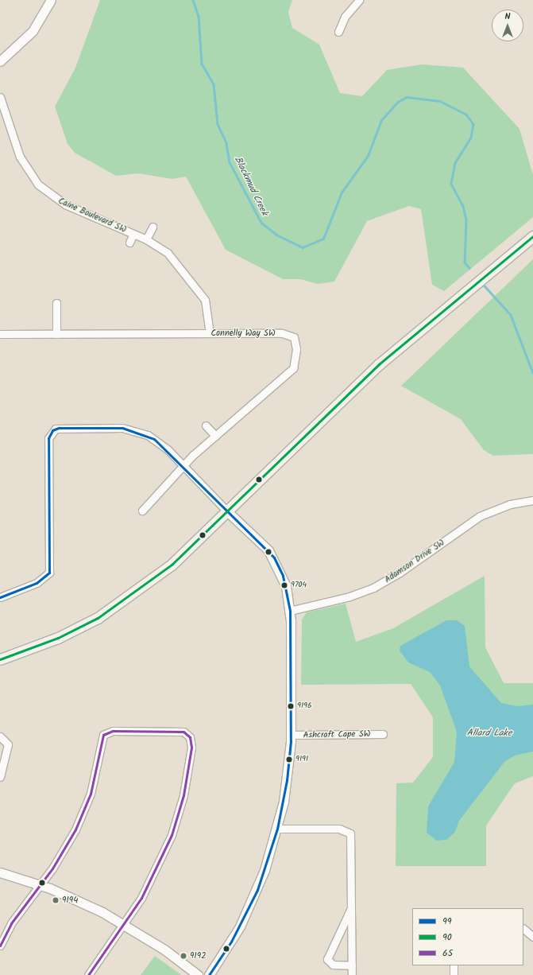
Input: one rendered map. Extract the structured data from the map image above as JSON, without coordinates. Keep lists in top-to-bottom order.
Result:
{
  "streets": {
    "street": [
      "Caine Boulevard SW",
      "Connelly Way SW",
      "Adamson Drive SW",
      "Ashcraft Cape SW"
    ]
  },
  "crossings": [
    ["Caine Boulevard SW", "Connelly Way SW"]
  ],
  "water": ["Blackmud Creek", "Allard Lake"],
  "places": [
    "9704",
    "9196",
    "9191",
    "9194",
    "9192"
  ],
  "lines": ["transit line 90", "transit line 99", "transit line 65"],
  "legend": ["99", "90", "65"],
  "north": "top"
}
